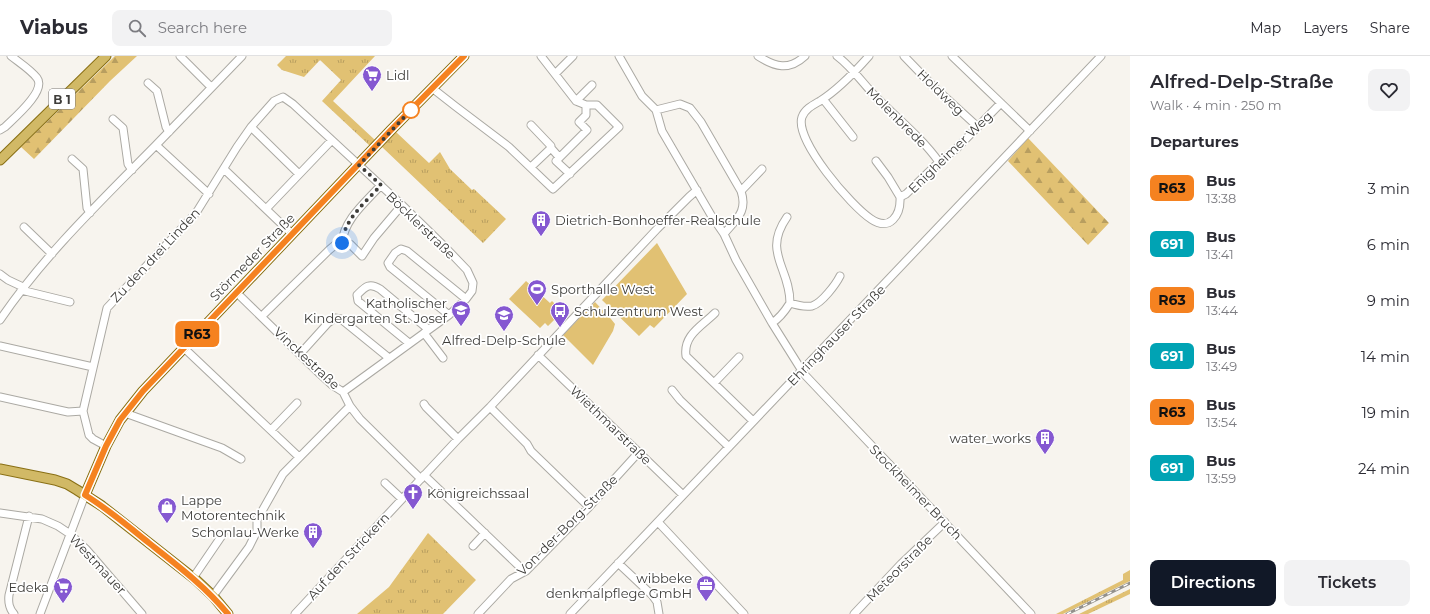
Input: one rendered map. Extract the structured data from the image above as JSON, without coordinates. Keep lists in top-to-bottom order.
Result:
{
  "streets": {
    "main road": ["B 1", "Störmeder Straße"],
    "street": [
      "Holdweg",
      "Molenbrede",
      "Enigheimer Weg",
      "Böcklerstraße",
      "Zu den drei Linden",
      "Ehringhauser Straße",
      "Vinckestraße",
      "Wiethmarstraße",
      "Stockheimer Bruch",
      "Von-der-Borg-Straße",
      "Auf den Strickern",
      "Westmauer",
      "Meteorstraße"
    ]
  },
  "crossings": [
    ["Holdweg", "Enigheimer Weg"],
    ["Molenbrede", "Enigheimer Weg"],
    ["Böcklerstraße", "Zu den drei Linden"],
    ["Böcklerstraße", "Störmeder Straße"],
    ["Zu den drei Linden", "Störmeder Straße"],
    ["Störmeder Straße", "Vinckestraße"],
    ["Ehringhauser Straße", "Wiethmarstraße"],
    ["Ehringhauser Straße", "Stockheimer Bruch"],
    ["Vinckestraße", "Von-der-Borg-Straße"],
    ["Vinckestraße", "Auf den Strickern"],
    ["Wiethmarstraße", "Von-der-Borg-Straße"],
    ["Wiethmarstraße", "Auf den Strickern"],
    ["Stockheimer Bruch", "Auf den Strickern"],
    ["Stockheimer Bruch", "Meteorstraße"]
  ],
  "places": {
    "supermarket": ["Lidl", "Edeka"],
    "building": ["Dietrich-Bonhoeffer-Realschule", "water_works", "Schonlau-Werke"],
    "sports": ["Sporthalle West"],
    "school or university": ["Katholischer Kindergarten St. Josef", "Alfred-Delp-Schule"],
    "bus stop": ["Schulzentrum West"],
    "church": ["Königreichssaal"],
    "shop": ["Lappe Motorentechnik"],
    "office": ["wibbeke denkmalpflege GmbH"]
  },
  "lines": ["bus line R63"],
  "page": {
    "header": "Viabus",
    "search": "Search here",
    "nav": ["Map", "Layers", "Share"],
    "on_map": "R63",
    "heading": [
      ["Alfred-Delp-Straße", "Walk · 4 min · 250 m"],
      "Departures"
    ],
    "list": [
      {
        "mark": "R63",
        "name": "Bus",
        "note": "13:38",
        "value": "3 min"
      },
      {
        "mark": "691",
        "name": "Bus",
        "note": "13:41",
        "value": "6 min"
      },
      {
        "mark": "R63",
        "name": "Bus",
        "note": "13:44",
        "value": "9 min"
      },
      {
        "mark": "691",
        "name": "Bus",
        "note": "13:49",
        "value": "14 min"
      },
      {
        "mark": "R63",
        "name": "Bus",
        "note": "13:54",
        "value": "19 min"
      },
      {
        "mark": "691",
        "name": "Bus",
        "note": "13:59",
        "value": "24 min"
      }
    ],
    "buttons": ["Directions", "Tickets"]
  }
}
